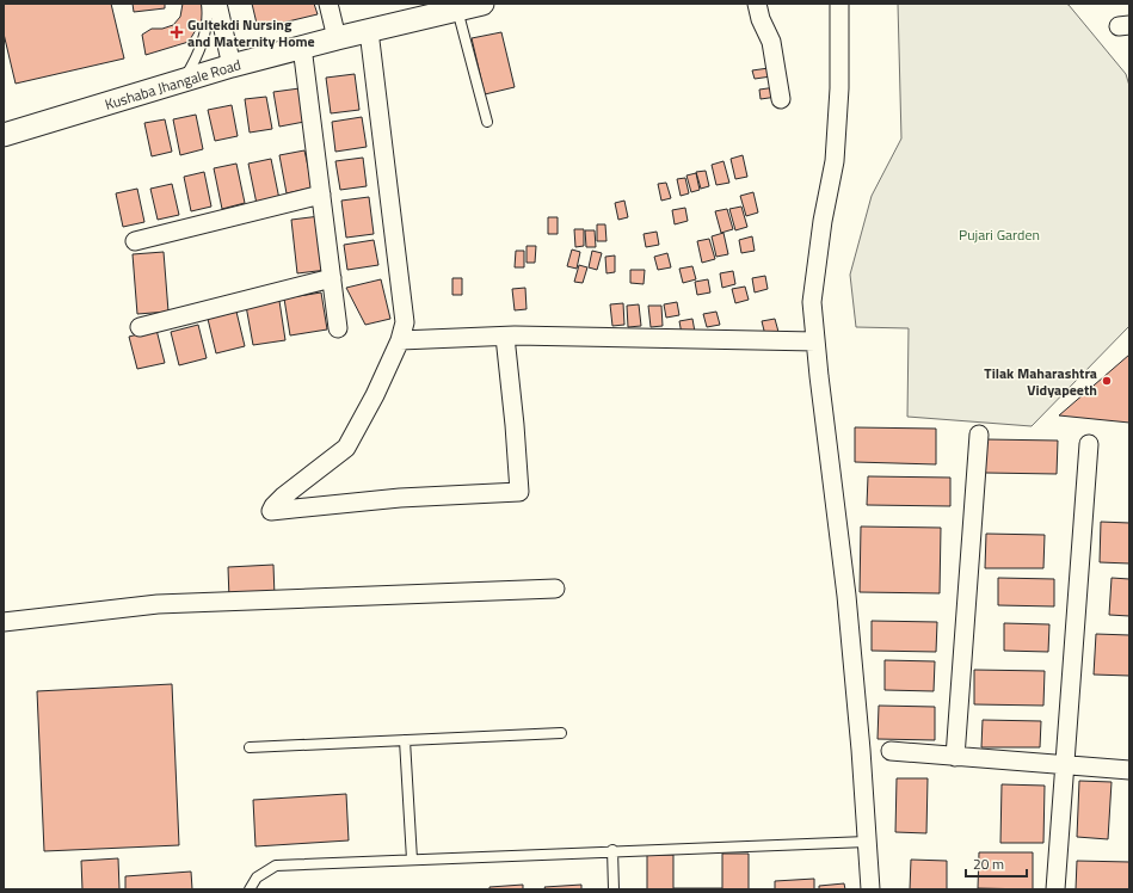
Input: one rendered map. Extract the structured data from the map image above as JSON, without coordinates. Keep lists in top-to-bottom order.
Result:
{
  "streets": {
    "street": ["Kushaba Jhangale Road"]
  },
  "parks": ["Pujari Garden"],
  "places": {
    "health": ["Gultekdi Nursing and Maternity Home"],
    "other": ["Tilak Maharashtra Vidyapeeth"]
  },
  "scale_bar": "20 m"
}
